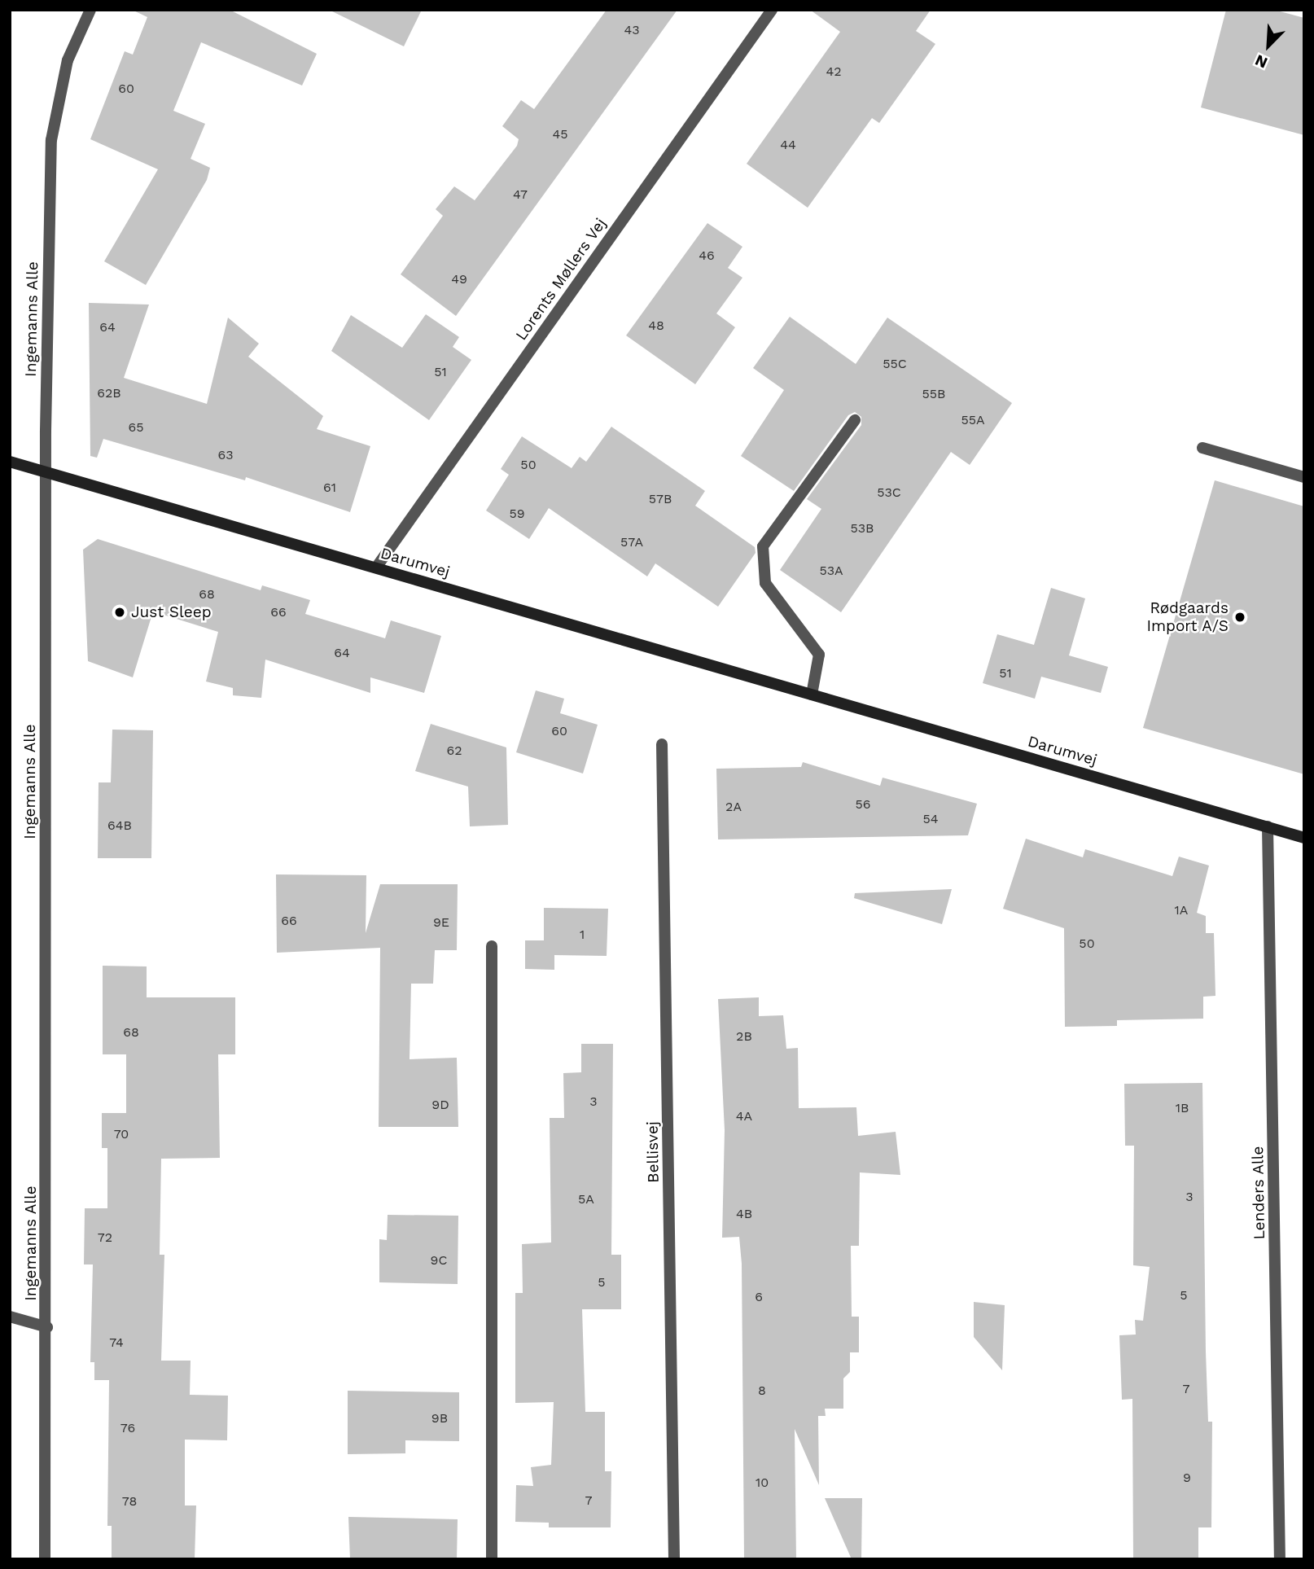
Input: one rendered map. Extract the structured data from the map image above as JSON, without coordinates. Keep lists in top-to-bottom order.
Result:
{
  "streets": {
    "street": [
      "Lorents Møllers Vej",
      "Ingemanns Alle",
      "Darumvej",
      "Bellisvej",
      "Lenders Alle"
    ]
  },
  "crossings": [
    ["Lorents Møllers Vej", "Darumvej"],
    ["Ingemanns Alle", "Darumvej"],
    ["Darumvej", "Lenders Alle"]
  ],
  "places": ["Just Sleep", "Rødgaards Import A/S"],
  "house_numbers": [
    "43",
    "42",
    "60",
    "45",
    "44",
    "47",
    "46",
    "49",
    "48",
    "64",
    "55C",
    "51",
    "62B",
    "55B",
    "55A",
    "65",
    "63",
    "50",
    "61",
    "53C",
    "57B",
    "59",
    "53B",
    "57A",
    "53A",
    "68",
    "66",
    "64",
    "51",
    "60",
    "62",
    "56",
    "2A",
    "54",
    "64B",
    "1A",
    "66",
    "9E",
    "1",
    "50",
    "68",
    "2B",
    "3",
    "9D",
    "1B",
    "4A",
    "70",
    "3",
    "5A",
    "4B",
    "72",
    "9C",
    "5",
    "5",
    "6",
    "74",
    "7",
    "8",
    "9B",
    "76",
    "9",
    "10",
    "7",
    "78"
  ],
  "north": "bottom left"
}
